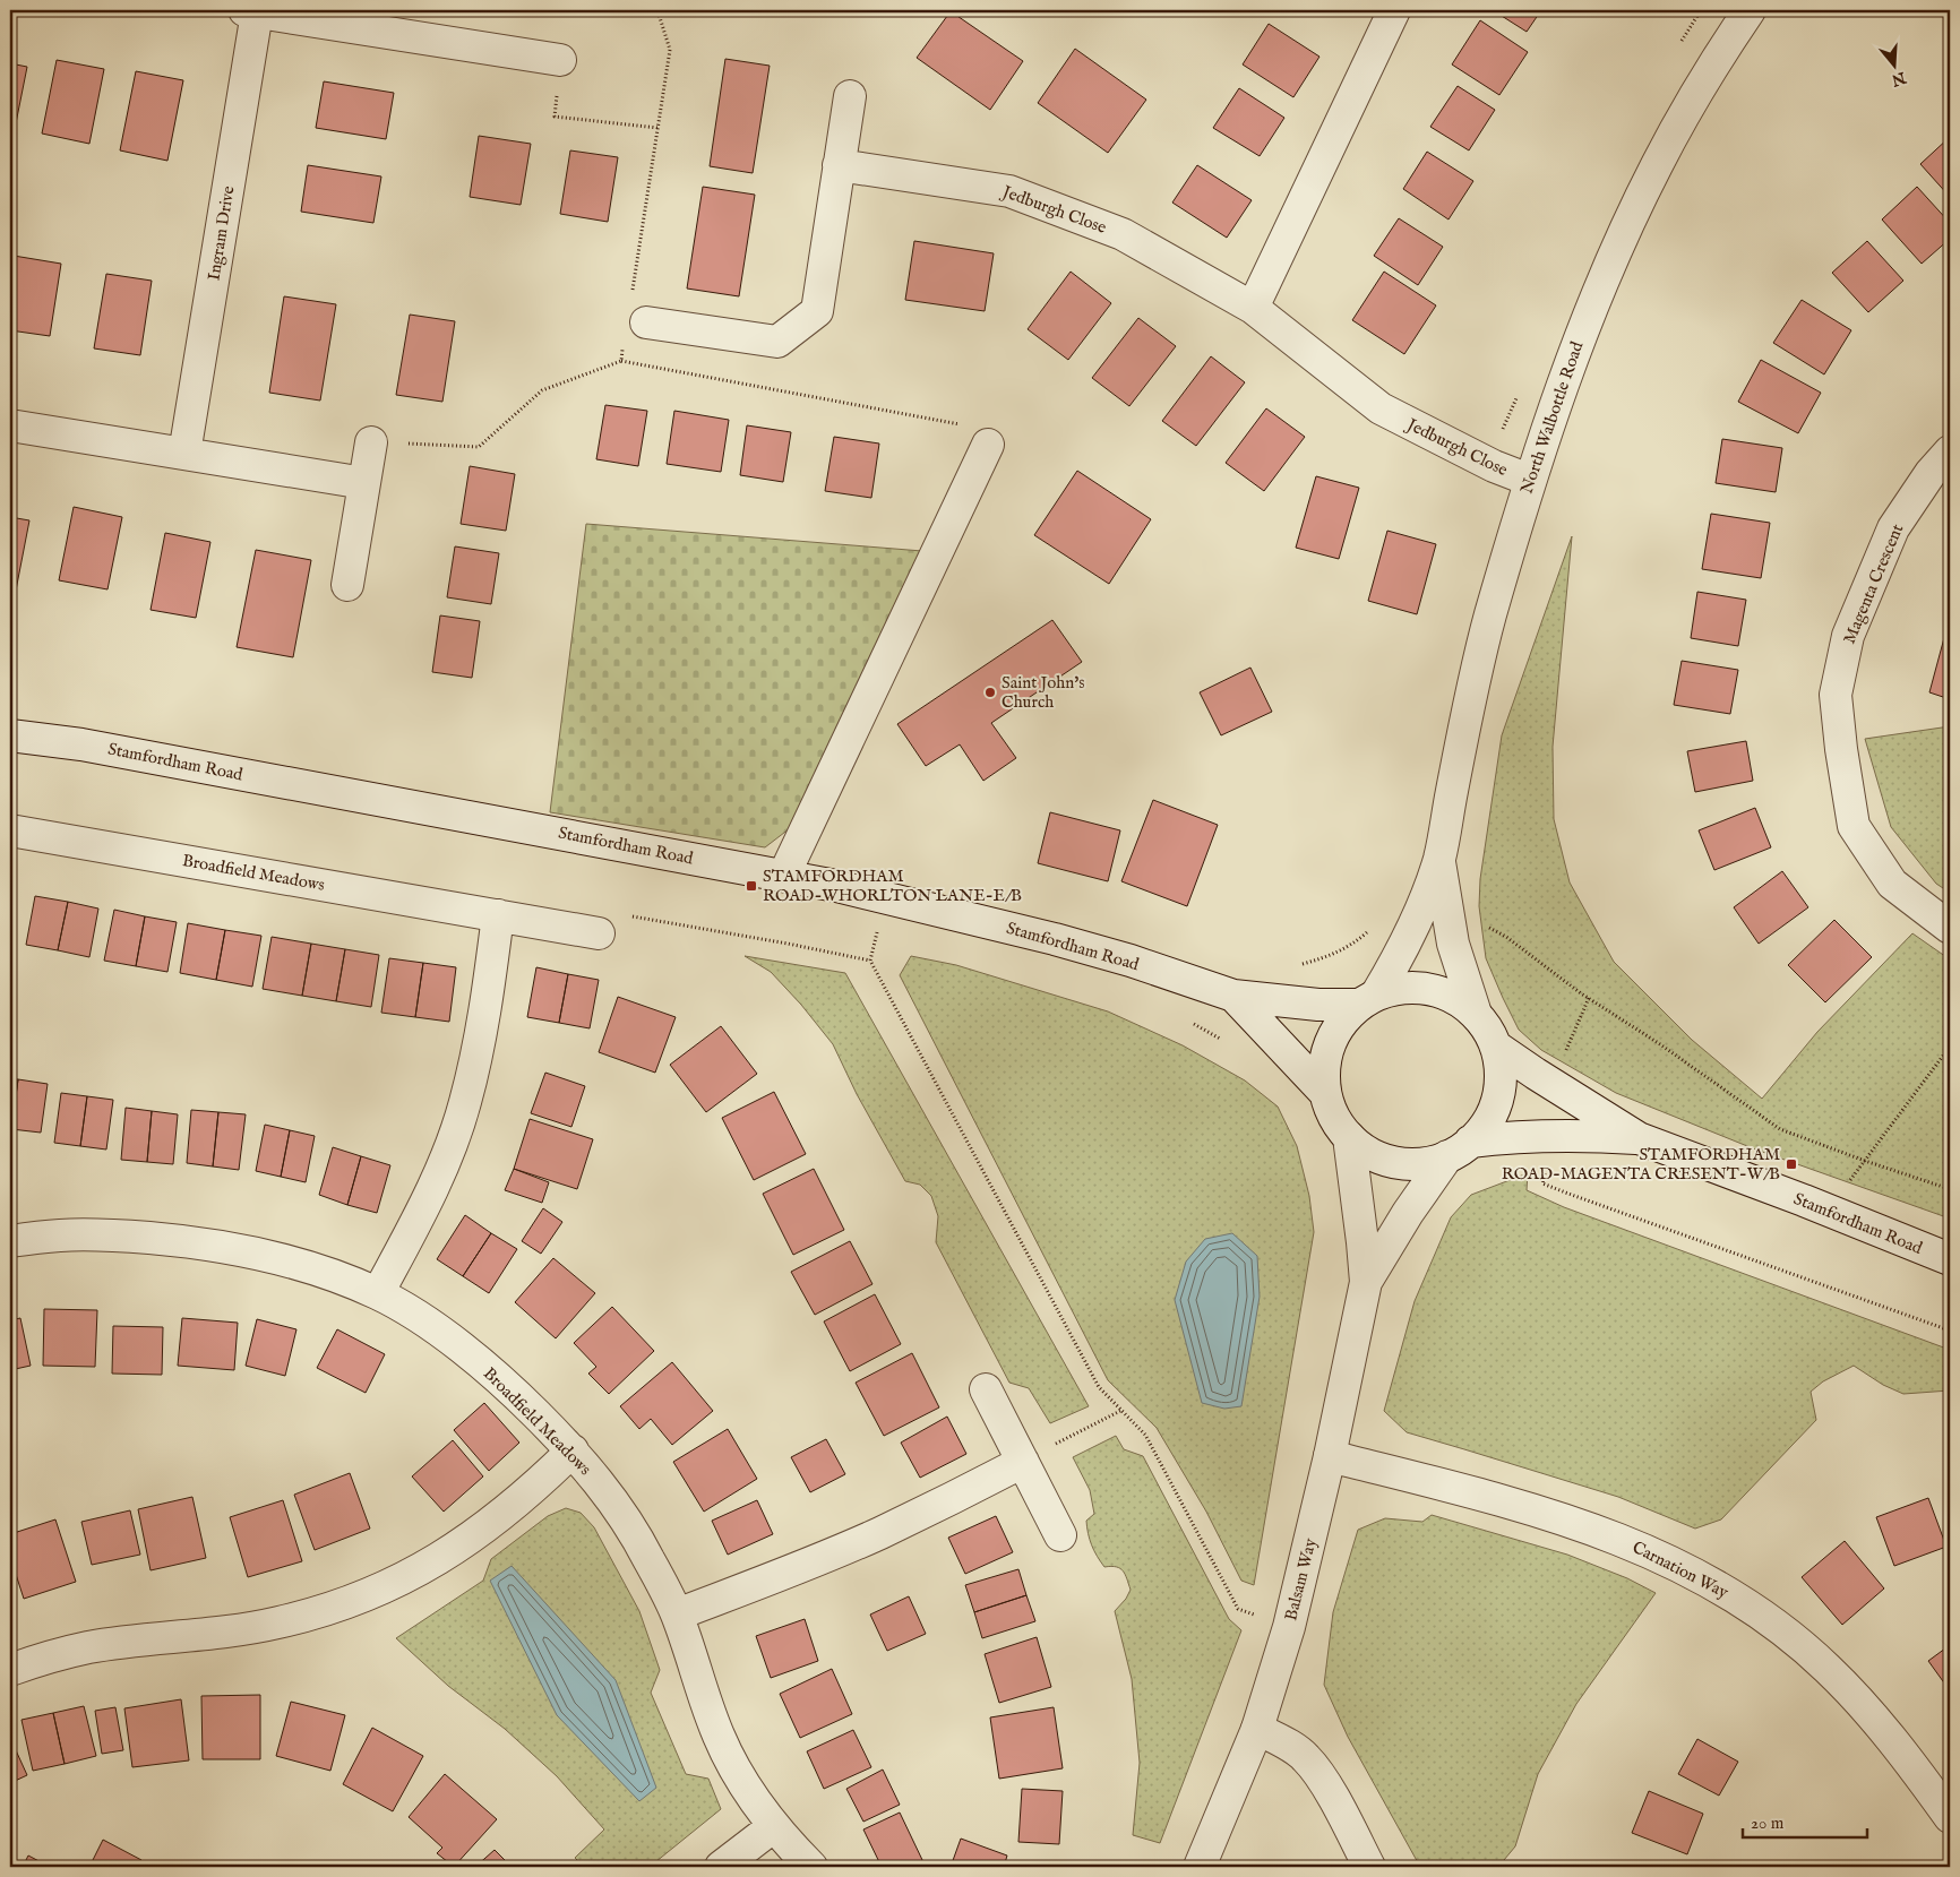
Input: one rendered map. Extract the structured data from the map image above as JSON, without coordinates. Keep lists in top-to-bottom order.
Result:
{
  "streets": {
    "street": [
      "Jedburgh Close",
      "Ingram Drive",
      "North Walbottle Road",
      "Magenta Crescent",
      "Stamfordham Road",
      "Broadfield Meadows",
      "Carnation Way",
      "Balsam Way"
    ]
  },
  "crossings": [
    ["Jedburgh Close", "North Walbottle Road"],
    ["North Walbottle Road", "Stamfordham Road"],
    ["North Walbottle Road", "Balsam Way"],
    ["Stamfordham Road", "Balsam Way"],
    ["Carnation Way", "Balsam Way"]
  ],
  "places": {
    "other": ["Saint John's Church"],
    "transit": ["STAMFORDHAM ROAD-WHORLTON LANE-E/B", "STAMFORDHAM ROAD-MAGENTA CRESENT-W/B"]
  },
  "scale_bar": "20 m",
  "north": "bottom"
}
